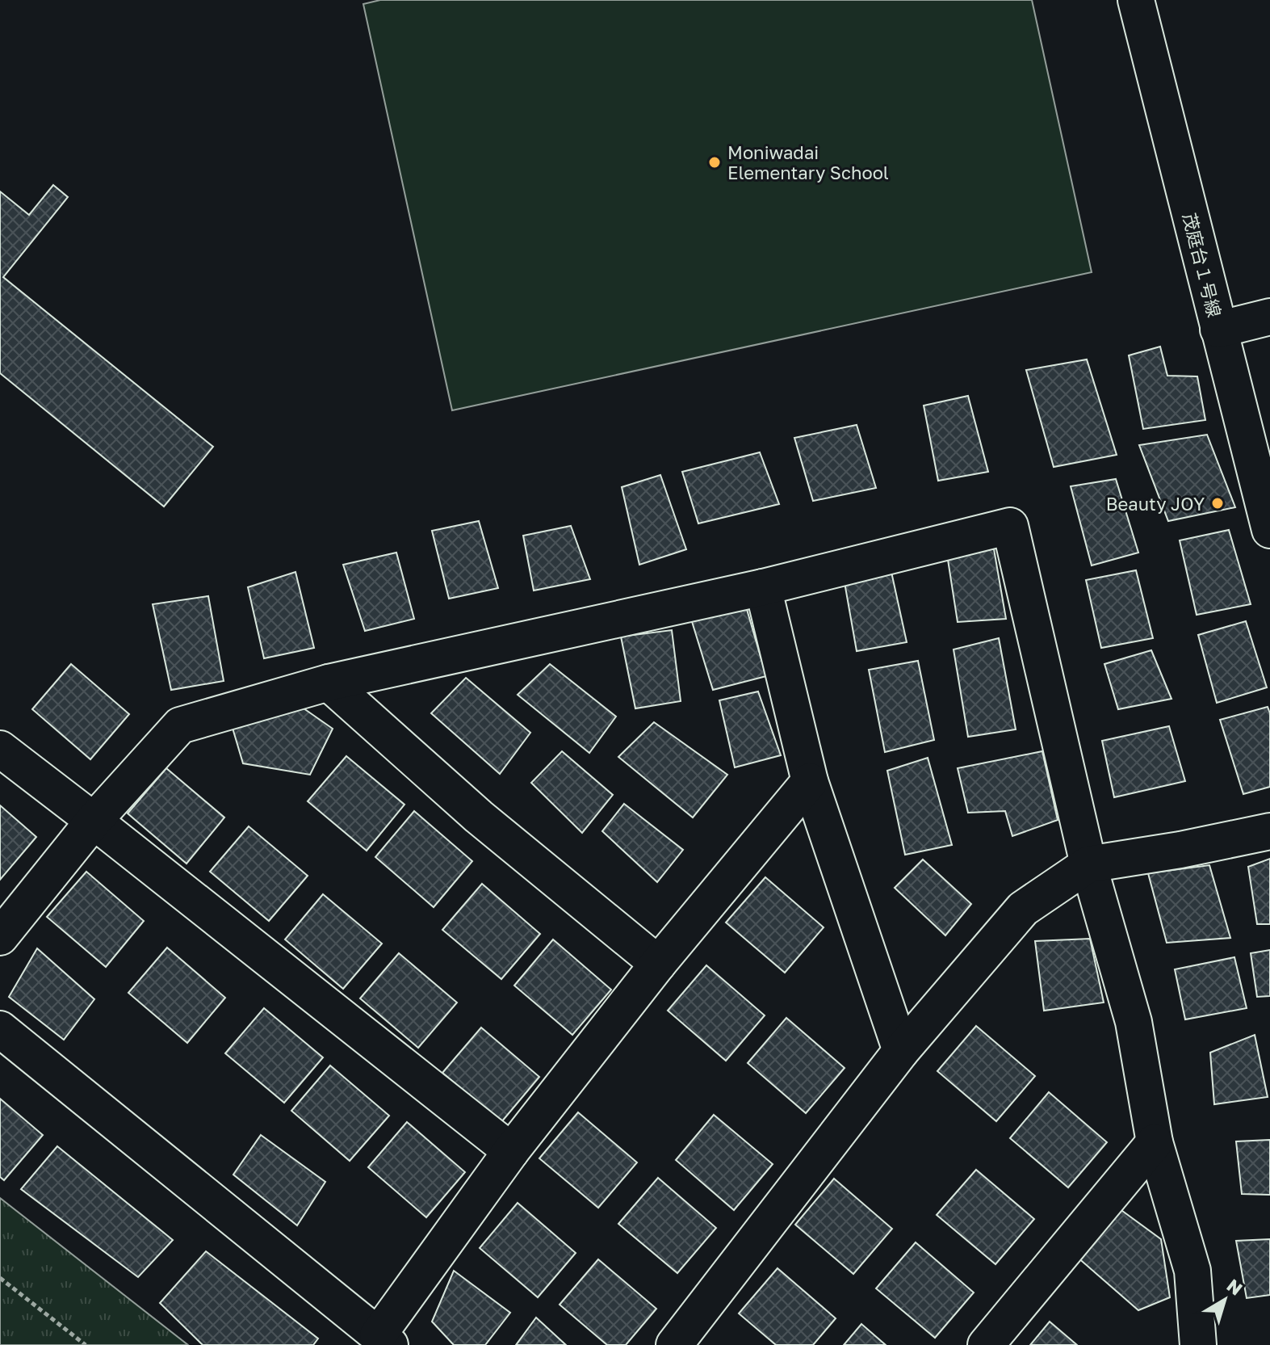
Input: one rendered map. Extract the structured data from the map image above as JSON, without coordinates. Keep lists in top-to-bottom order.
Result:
{
  "streets": {
    "street": ["茂庭台１号線"]
  },
  "places": ["Moniwadai Elementary School", "Beauty JOY"],
  "north": "top right"
}
